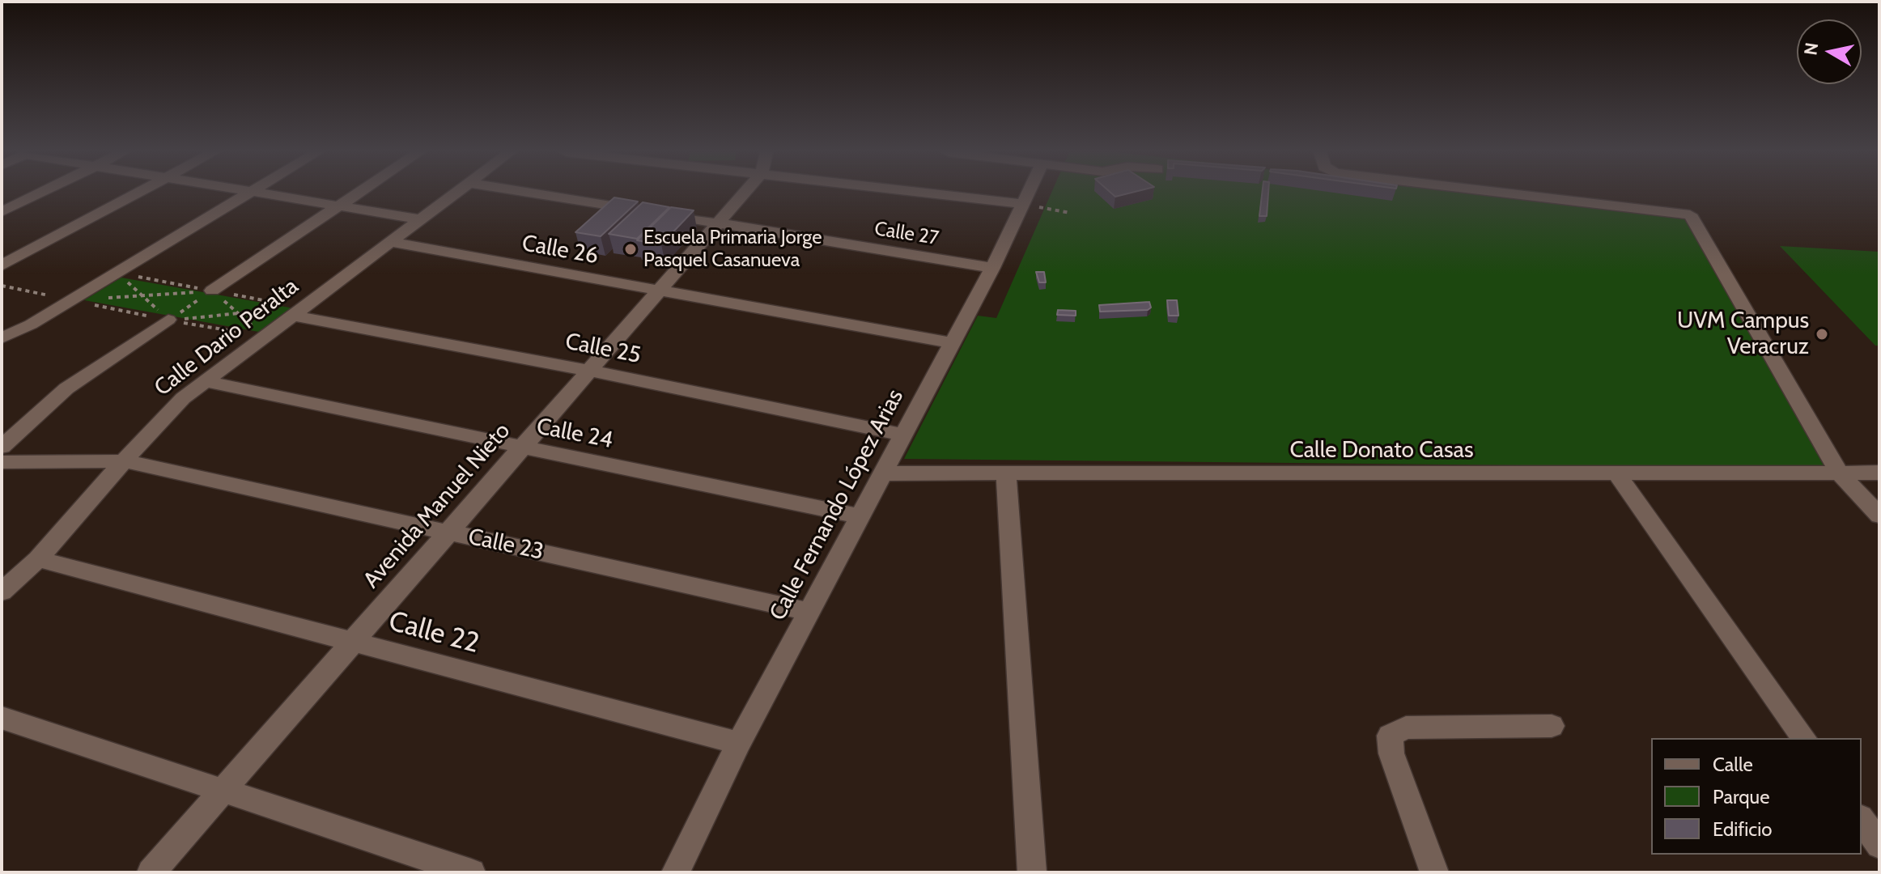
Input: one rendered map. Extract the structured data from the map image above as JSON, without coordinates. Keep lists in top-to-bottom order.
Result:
{
  "streets": {
    "street": [
      "Calle 27",
      "Calle 26",
      "Calle Dario Peralta",
      "Calle 25",
      "Calle 24",
      "Calle Donato Casas",
      "Calle Fernando López Arias",
      "Avenida Manuel Nieto",
      "Calle 23",
      "Calle 22"
    ]
  },
  "crossings": [
    ["Calle 27", "Calle Fernando López Arias"],
    ["Calle 27", "Avenida Manuel Nieto"],
    ["Calle 26", "Calle Dario Peralta"],
    ["Calle 26", "Calle Fernando López Arias"],
    ["Calle 26", "Avenida Manuel Nieto"],
    ["Calle Dario Peralta", "Calle 25"],
    ["Calle Dario Peralta", "Calle 24"],
    ["Calle Dario Peralta", "Calle 23"],
    ["Calle Dario Peralta", "Calle 22"],
    ["Calle 25", "Calle Fernando López Arias"],
    ["Calle 25", "Avenida Manuel Nieto"],
    ["Calle 24", "Calle Fernando López Arias"],
    ["Calle 24", "Avenida Manuel Nieto"],
    ["Calle Donato Casas", "Calle Fernando López Arias"],
    ["Calle Fernando López Arias", "Calle 23"],
    ["Calle Fernando López Arias", "Calle 22"],
    ["Avenida Manuel Nieto", "Calle 23"],
    ["Avenida Manuel Nieto", "Calle 22"]
  ],
  "places": ["Escuela Primaria Jorge Pasquel Casanueva", "UVM Campus Veracruz"],
  "legend": ["Calle", "Parque", "Edificio"],
  "north": "left"
}
